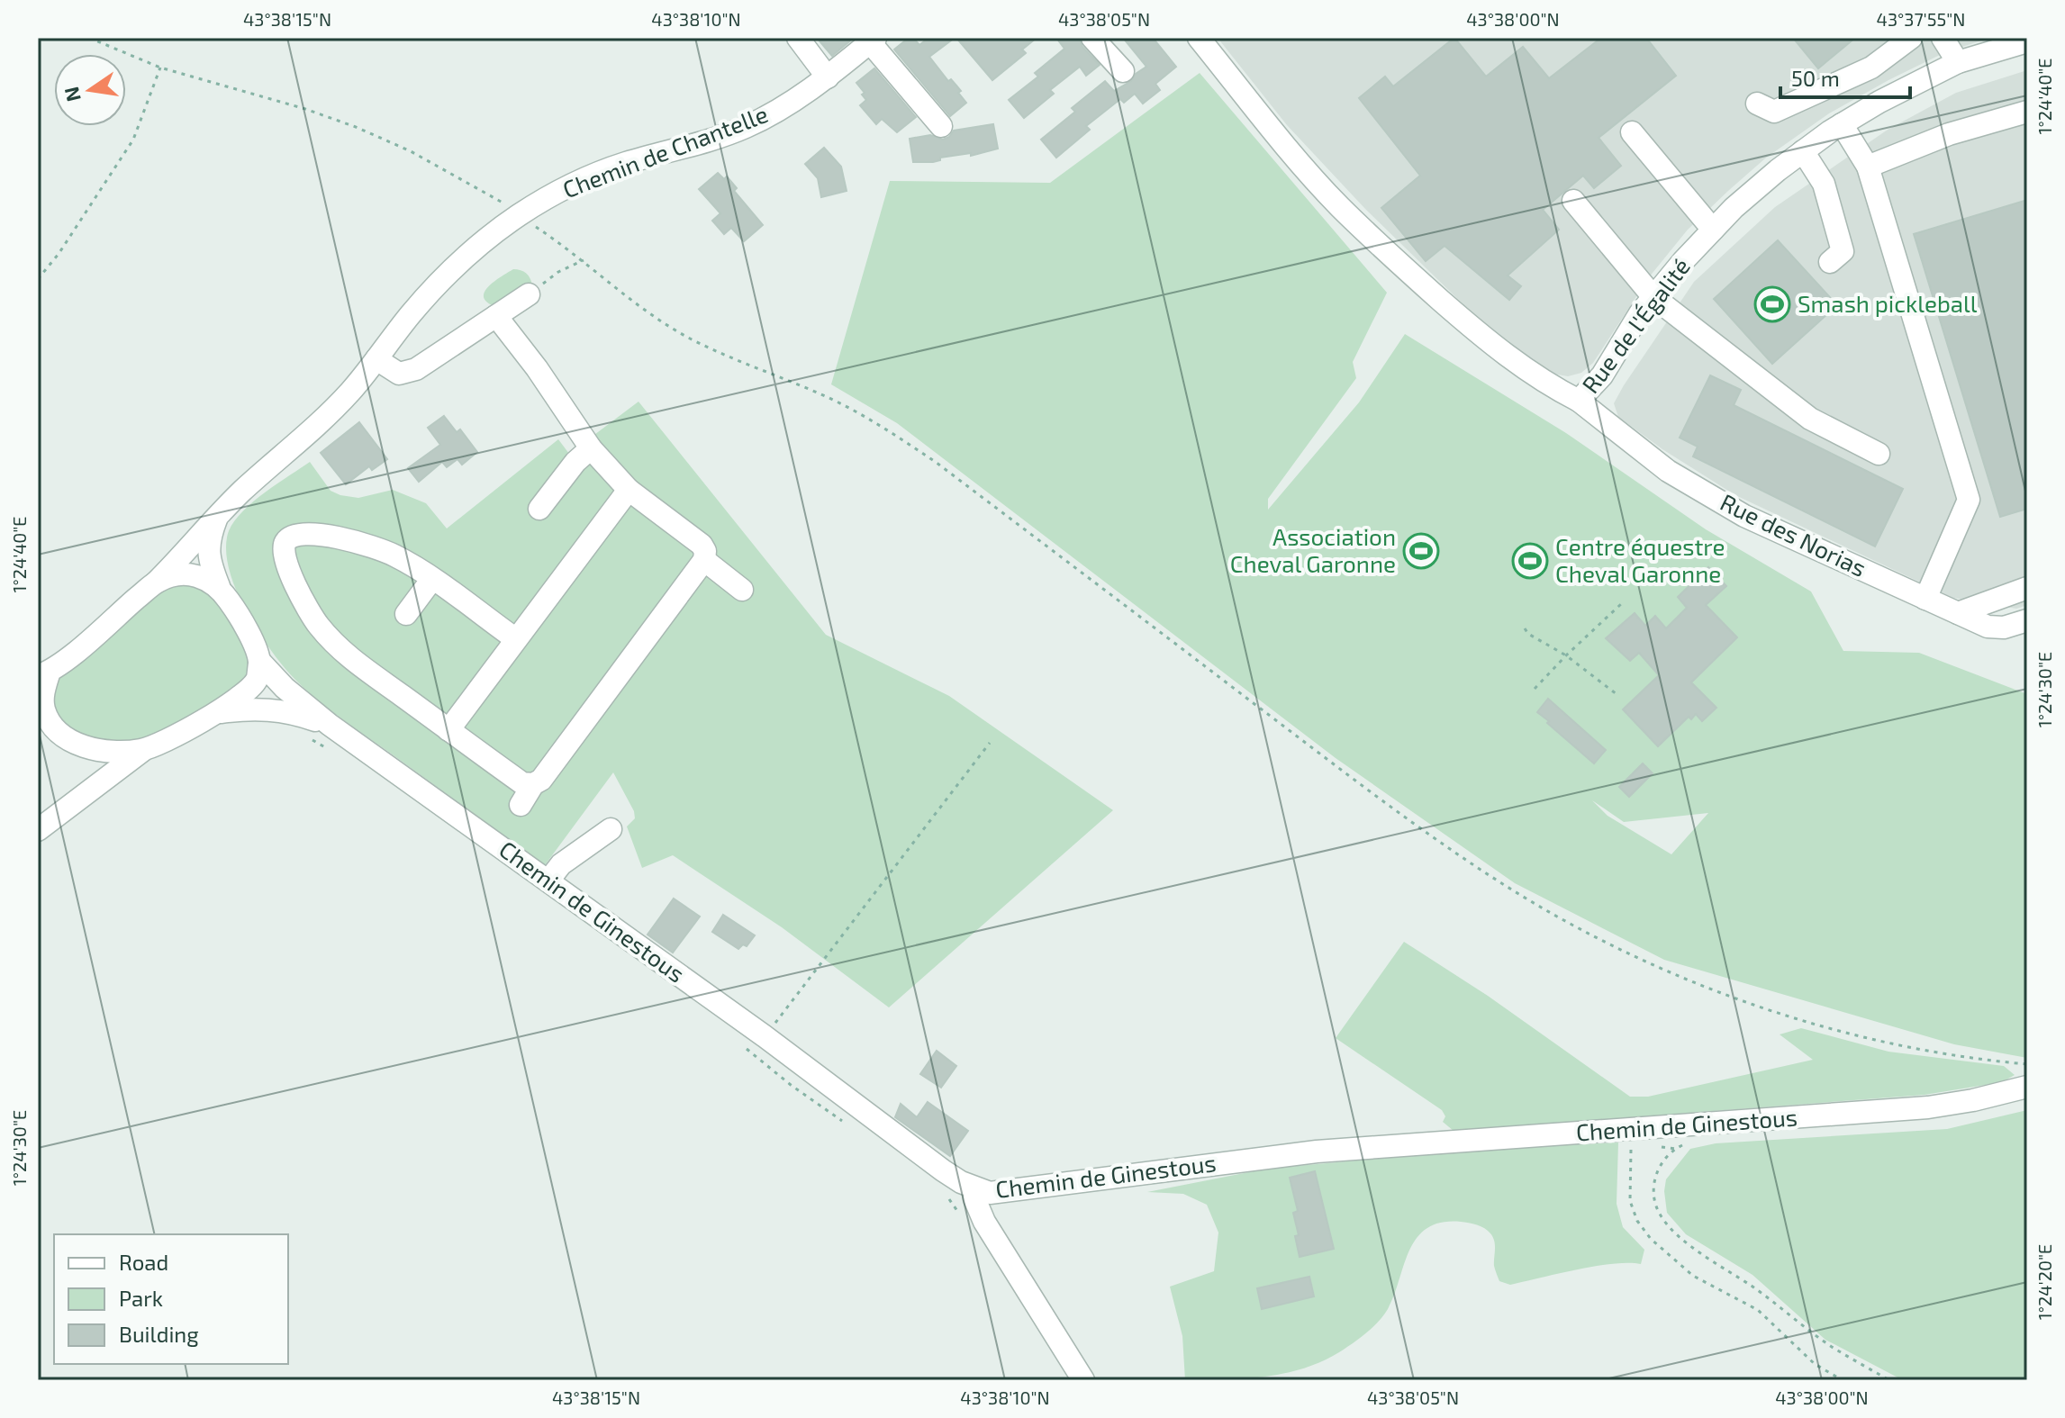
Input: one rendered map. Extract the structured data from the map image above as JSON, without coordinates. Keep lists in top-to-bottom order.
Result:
{
  "streets": {
    "street": [
      "Chemin de Chantelle",
      "Rue de l'Égalité",
      "Rue des Norias",
      "Chemin de Ginestous"
    ]
  },
  "crossings": [
    ["Chemin de Chantelle", "Chemin de Ginestous"],
    ["Rue de l'Égalité", "Rue des Norias"]
  ],
  "places": {
    "sports": ["Smash pickleball", "Association Cheval Garonne", "Centre équestre Cheval Garonne"]
  },
  "legend": ["Road", "Park", "Building"],
  "scale_bar": "50 m",
  "north": "left",
  "coordinates": [
    "43°38'15\"N",
    "43°38'10\"N",
    "43°38'05\"N",
    "43°38'00\"N",
    "43°37'55\"N",
    "1°24'40\"E",
    "1°24'30\"E",
    "1°24'20\"E"
  ]
}
